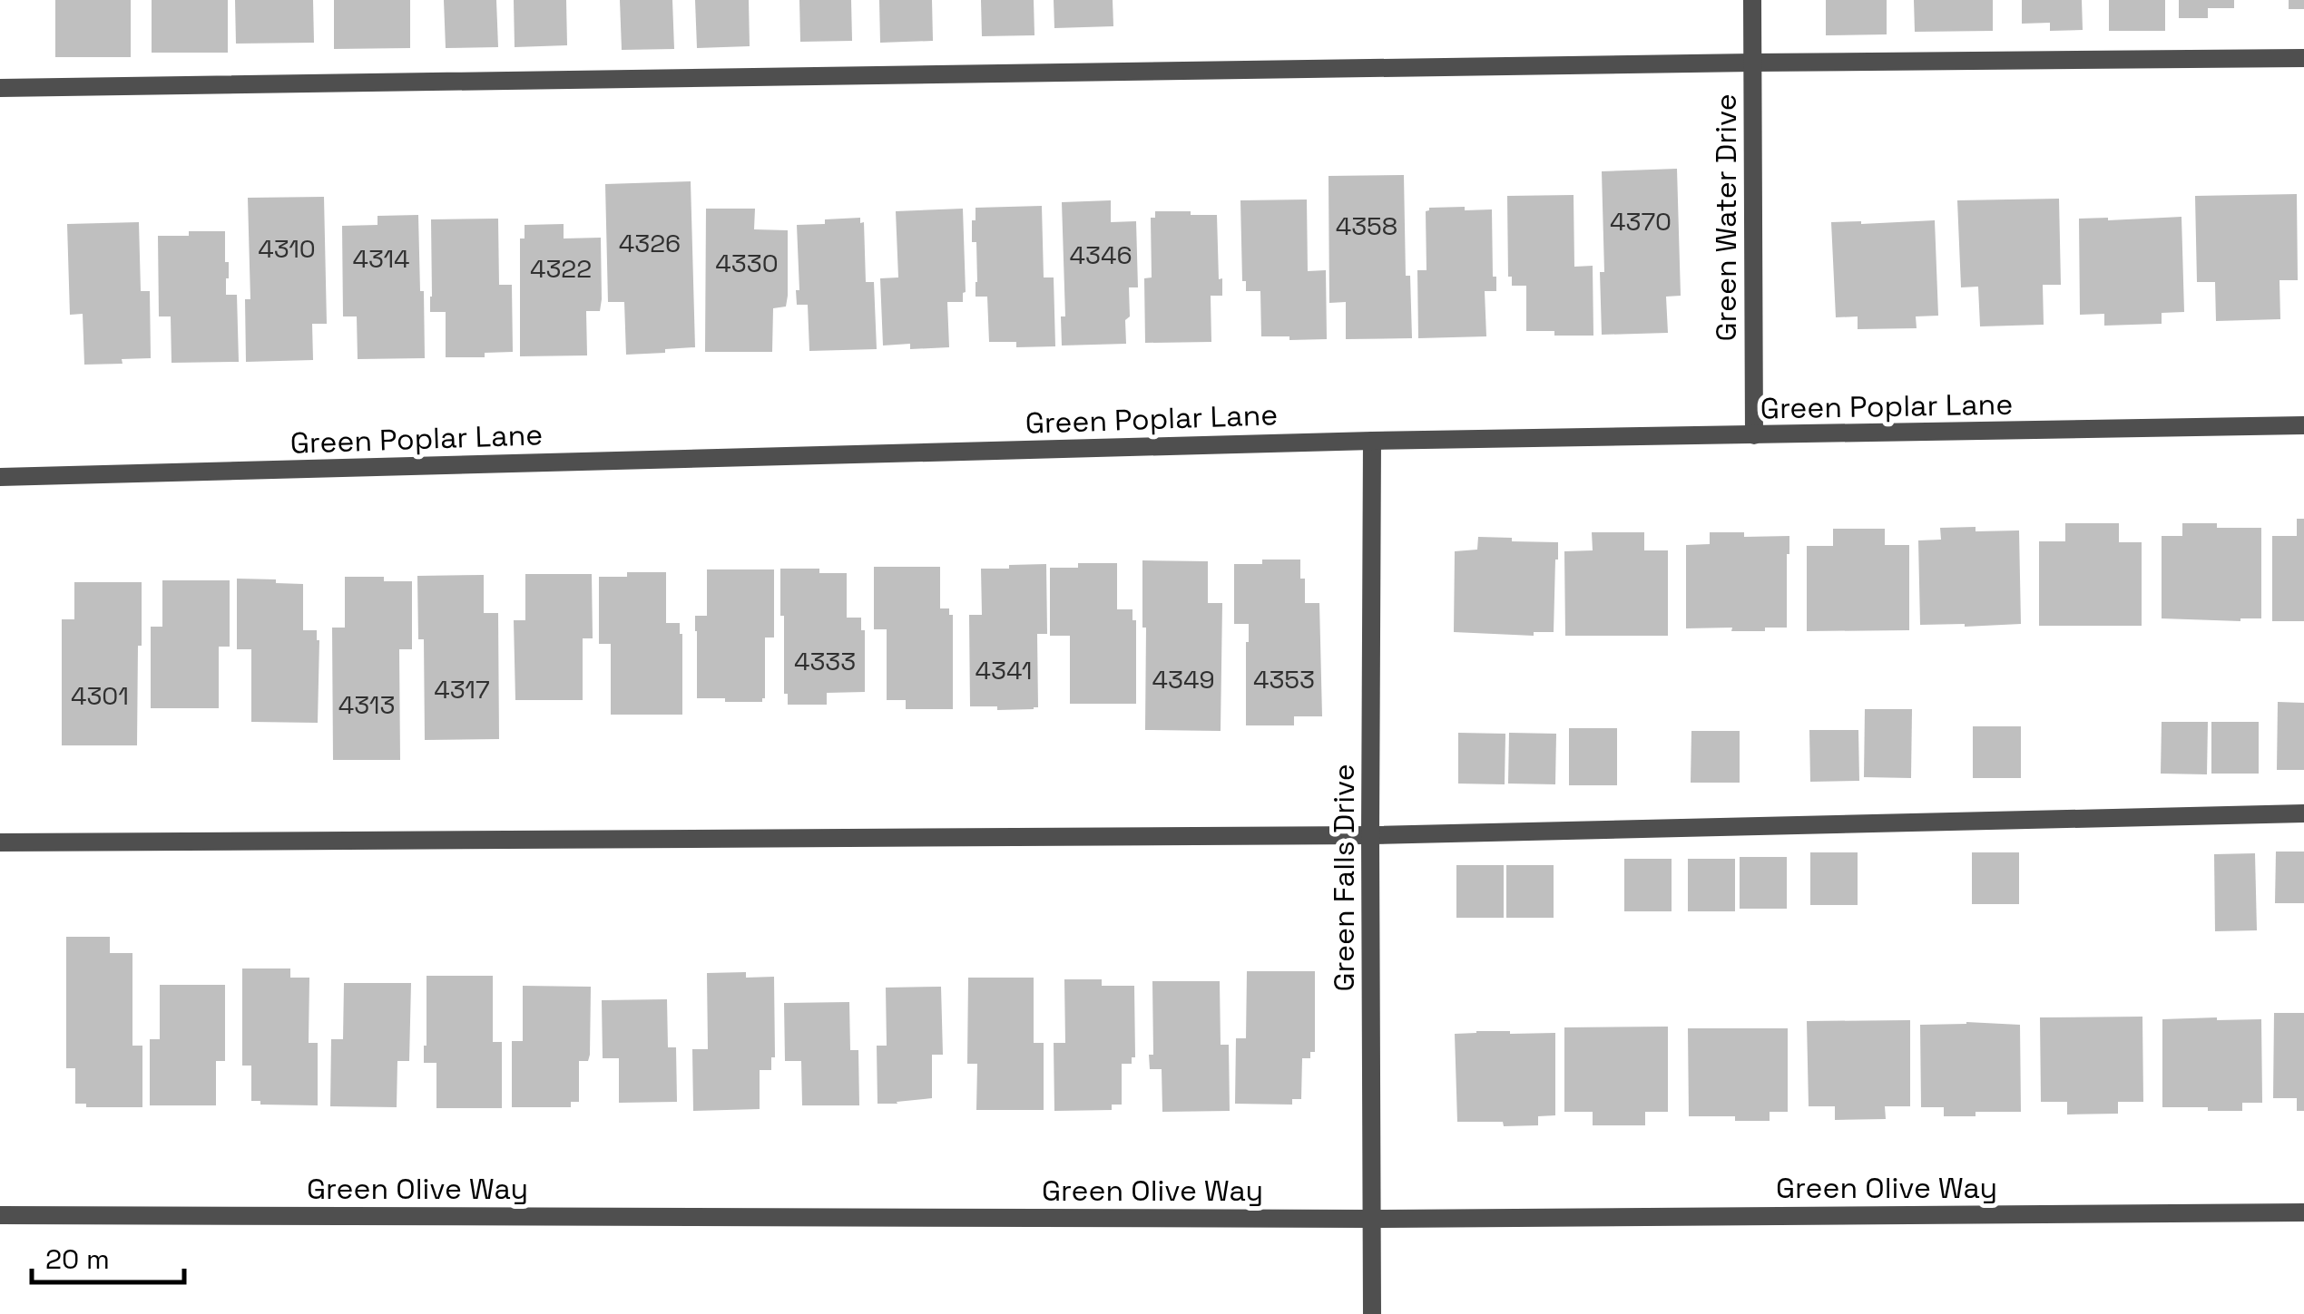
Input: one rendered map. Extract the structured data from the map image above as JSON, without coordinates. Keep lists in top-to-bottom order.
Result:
{
  "streets": {
    "street": [
      "Green Water Drive",
      "Green Poplar Lane",
      "Green Falls Drive",
      "Green Olive Way"
    ]
  },
  "crossings": [
    ["Green Water Drive", "Green Poplar Lane"],
    ["Green Poplar Lane", "Green Falls Drive"],
    ["Green Falls Drive", "Green Olive Way"]
  ],
  "house_numbers": [
    "4370",
    "4358",
    "4326",
    "4310",
    "4346",
    "4314",
    "4330",
    "4322",
    "4333",
    "4341",
    "4349",
    "4353",
    "4317",
    "4301",
    "4313"
  ],
  "scale_bar": "20 m"
}
